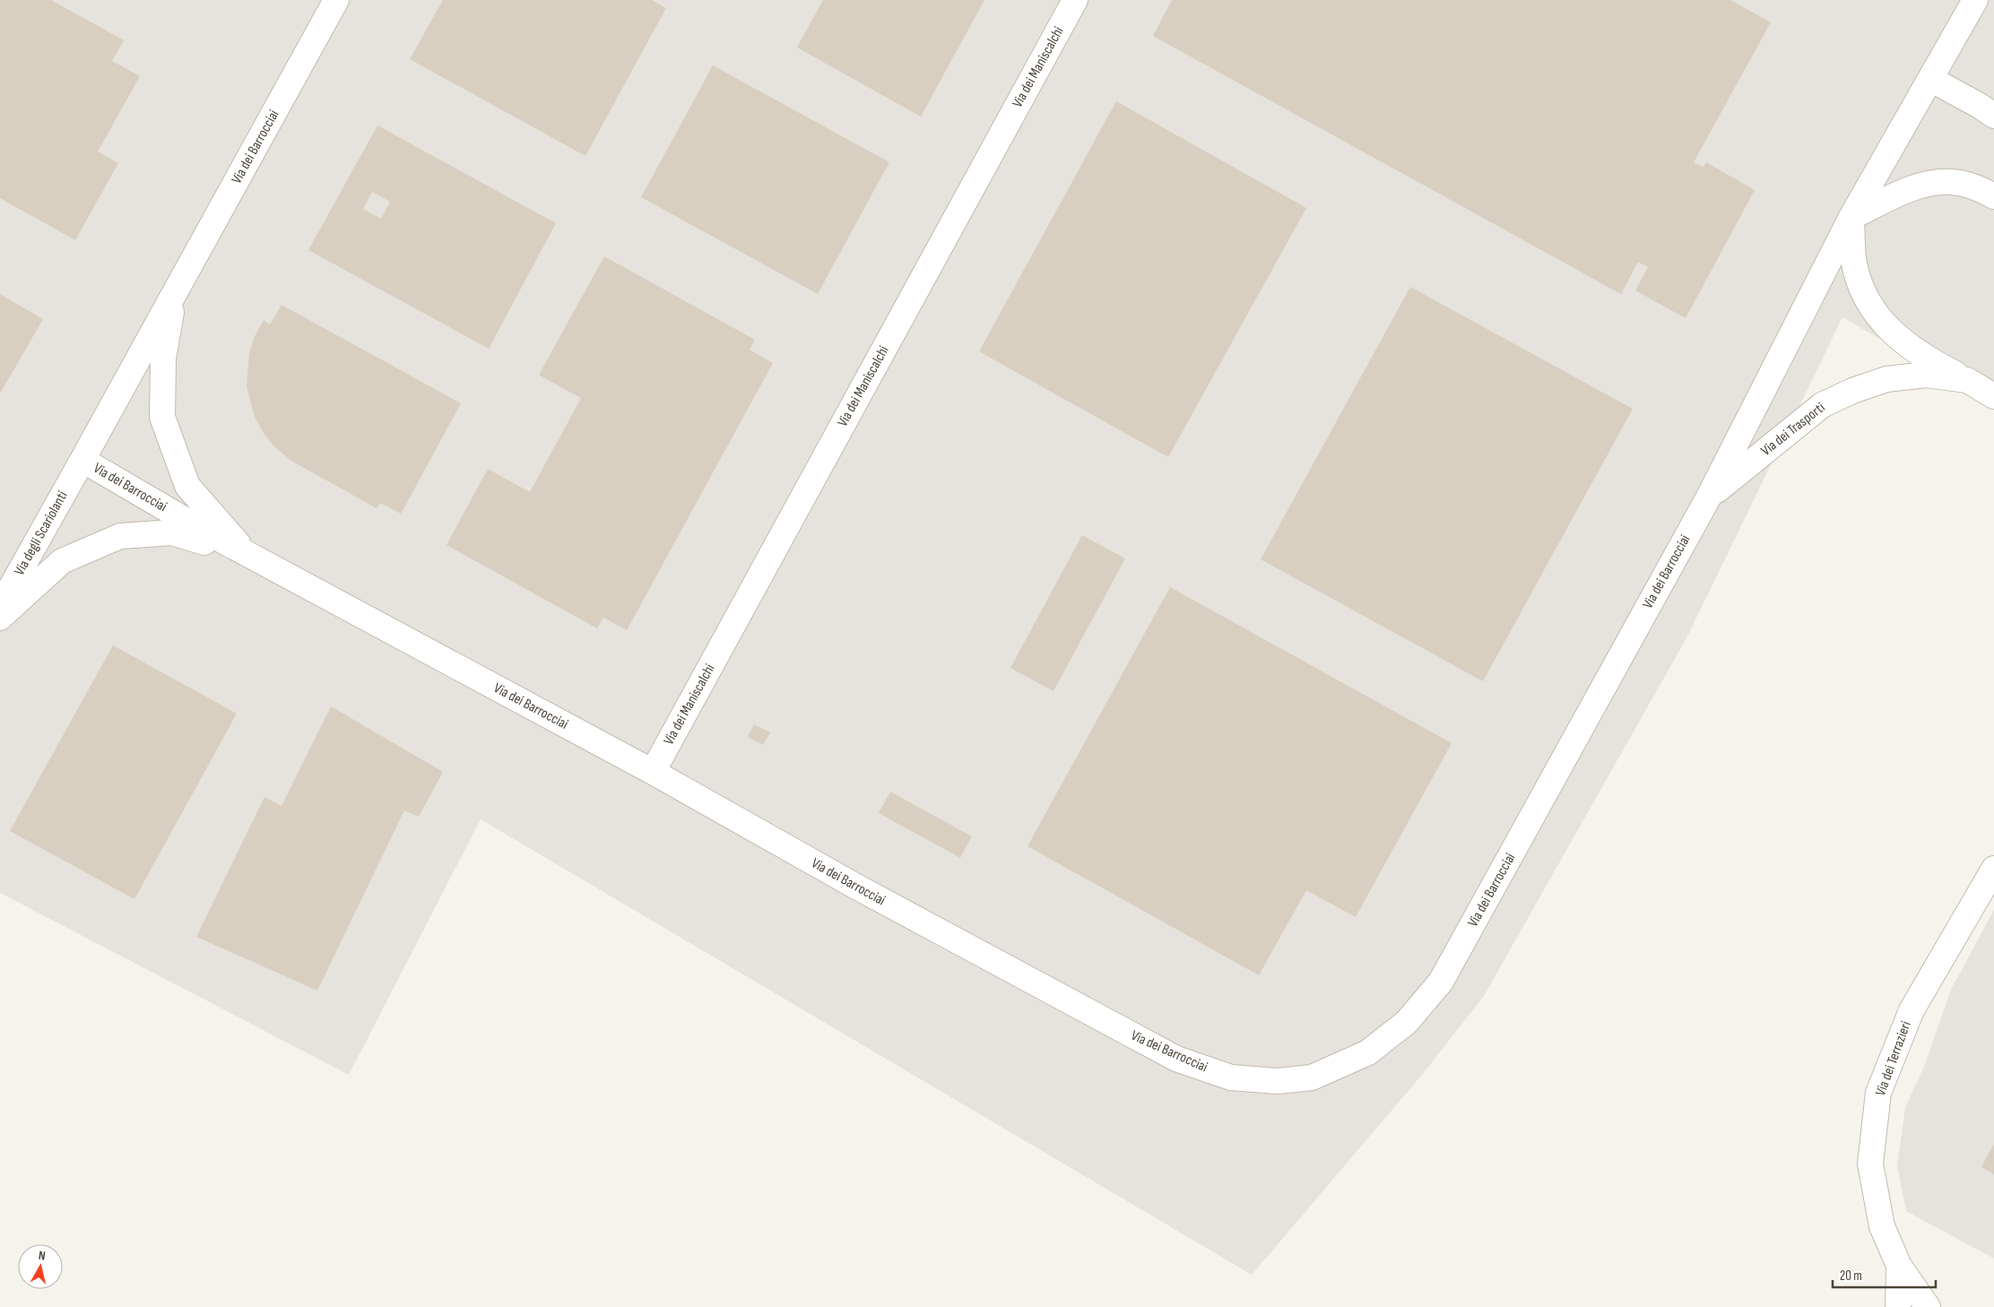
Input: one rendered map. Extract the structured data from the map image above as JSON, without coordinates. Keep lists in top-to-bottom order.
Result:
{
  "streets": {
    "street": [
      "Via dei Maniscalchi",
      "Via dei Barrocciai",
      "Via dei Trasporti",
      "Via degli Scariolanti",
      "Via dei Terrazieri"
    ]
  },
  "crossings": [
    ["Via dei Maniscalchi", "Via dei Barrocciai"],
    ["Via dei Barrocciai", "Via dei Trasporti"],
    ["Via dei Barrocciai", "Via degli Scariolanti"]
  ],
  "scale_bar": "20 m",
  "north": "top"
}
